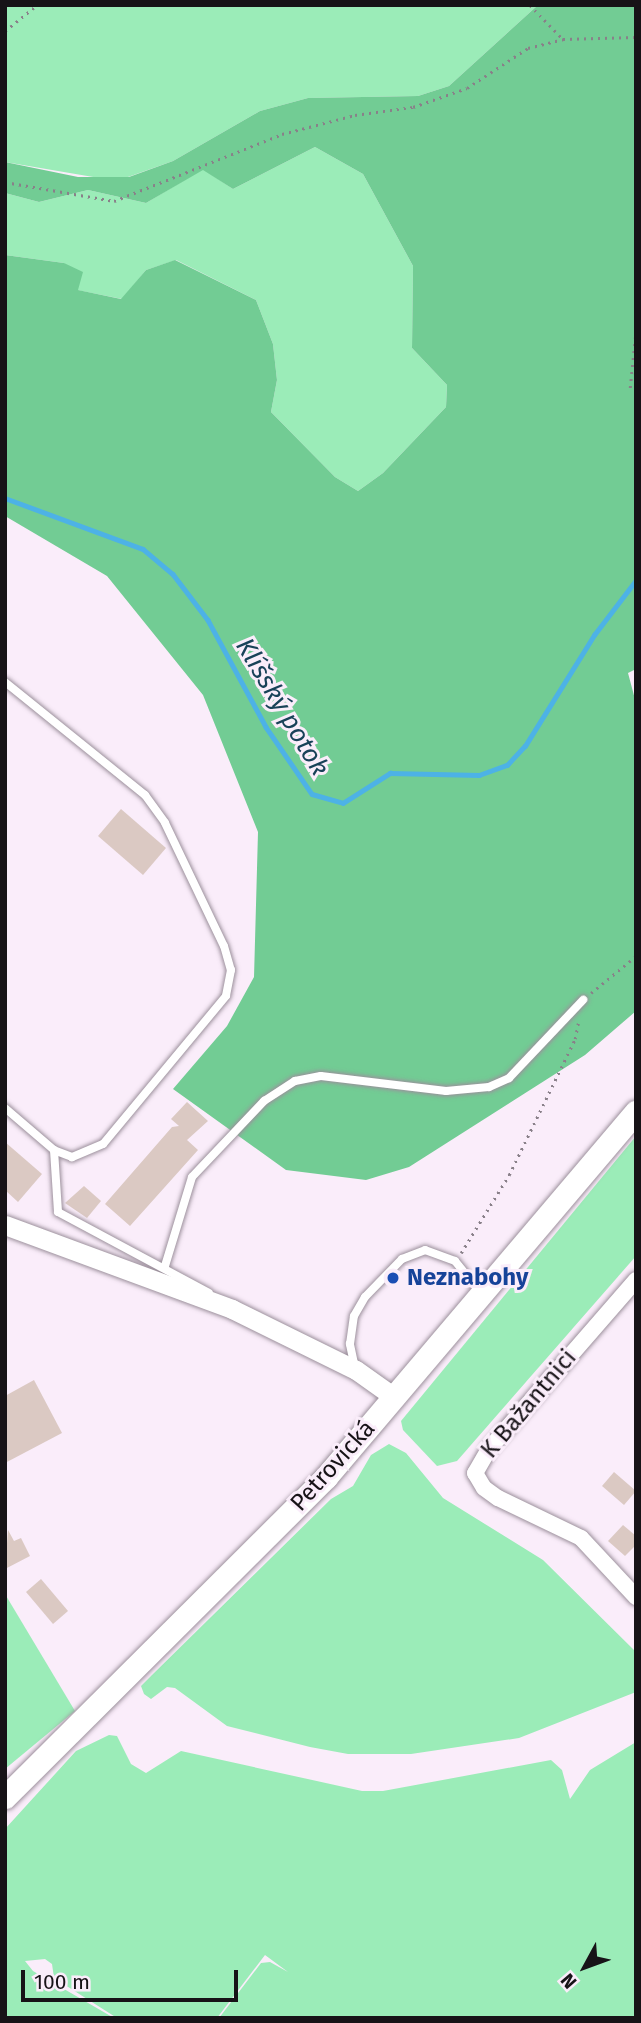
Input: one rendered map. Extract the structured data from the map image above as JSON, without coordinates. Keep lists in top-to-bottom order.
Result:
{
  "streets": {
    "main road": ["Petrovická"],
    "street": ["K Bažantnici"]
  },
  "water": ["Klíšský potok"],
  "places": ["Neznabohy"],
  "scale_bar": "100 m",
  "north": "bottom left"
}
